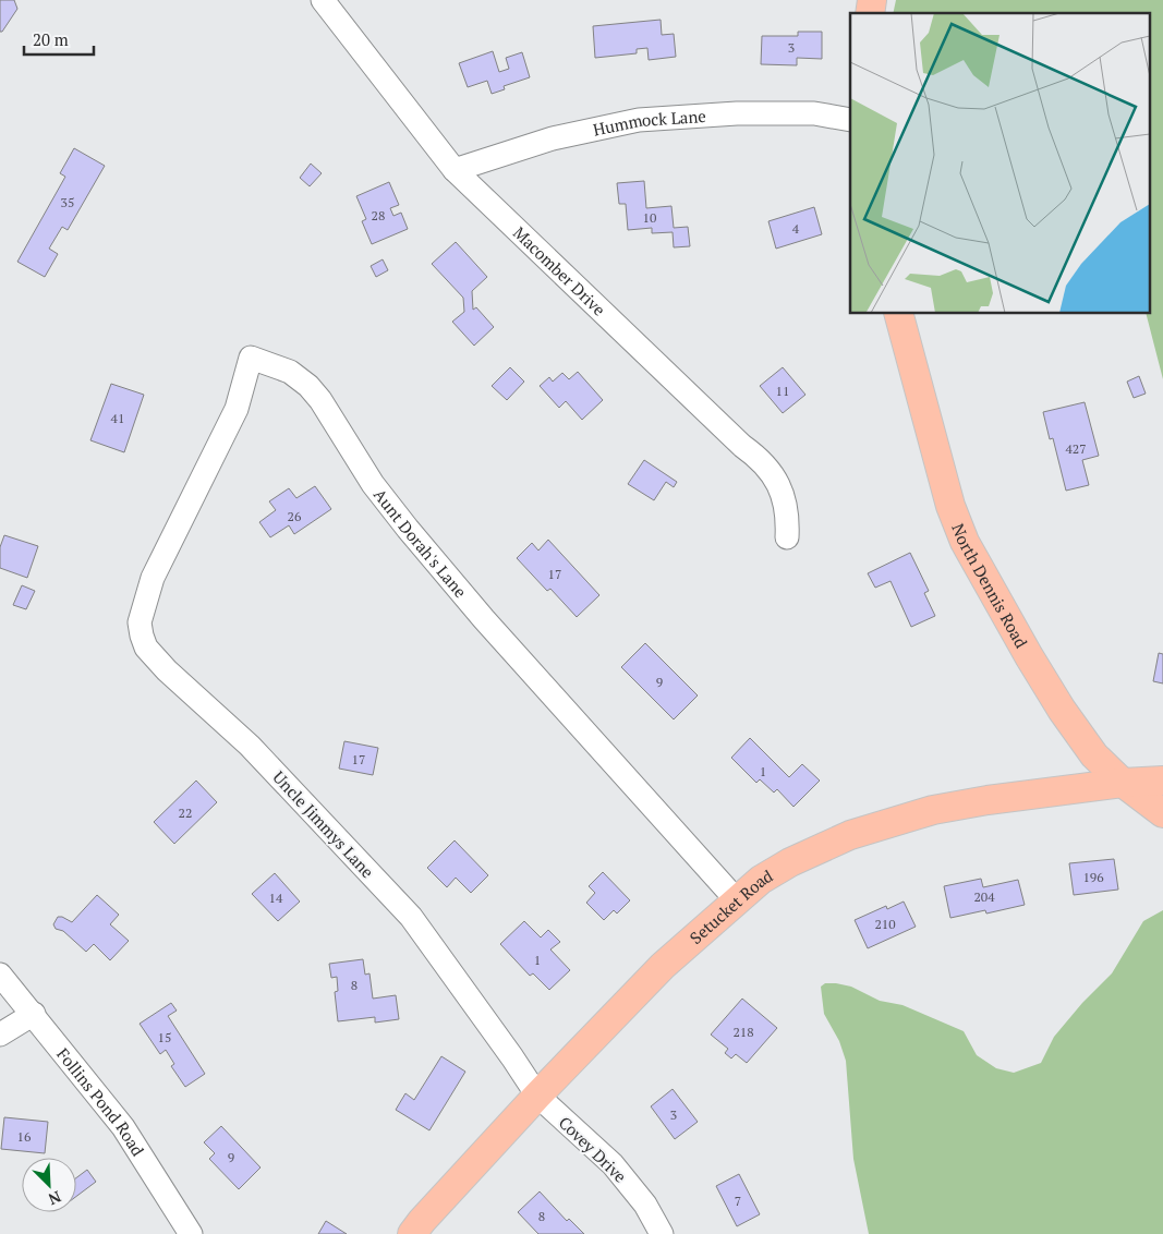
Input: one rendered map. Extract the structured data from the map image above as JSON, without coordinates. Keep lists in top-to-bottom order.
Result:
{
  "streets": {
    "main road": ["North Dennis Road", "Setucket Road"],
    "street": [
      "Hummock Lane",
      "Macomber Drive",
      "Aunt Dorah's Lane",
      "Uncle Jimmys Lane",
      "Follins Pond Road",
      "Covey Drive"
    ]
  },
  "crossings": [
    ["Hummock Lane", "Macomber Drive"],
    ["Aunt Dorah's Lane", "Uncle Jimmys Lane"],
    ["Aunt Dorah's Lane", "Setucket Road"],
    ["North Dennis Road", "Setucket Road"],
    ["Uncle Jimmys Lane", "Setucket Road"],
    ["Uncle Jimmys Lane", "Covey Drive"],
    ["Setucket Road", "Covey Drive"]
  ],
  "house_numbers": [
    "3",
    "35",
    "28",
    "10",
    "4",
    "11",
    "41",
    "427",
    "26",
    "17",
    "9",
    "17",
    "1",
    "22",
    "196",
    "204",
    "14",
    "210",
    "1",
    "8",
    "218",
    "15",
    "3",
    "16",
    "9",
    "7",
    "8"
  ],
  "scale_bar": "20 m",
  "north": "bottom right"
}
